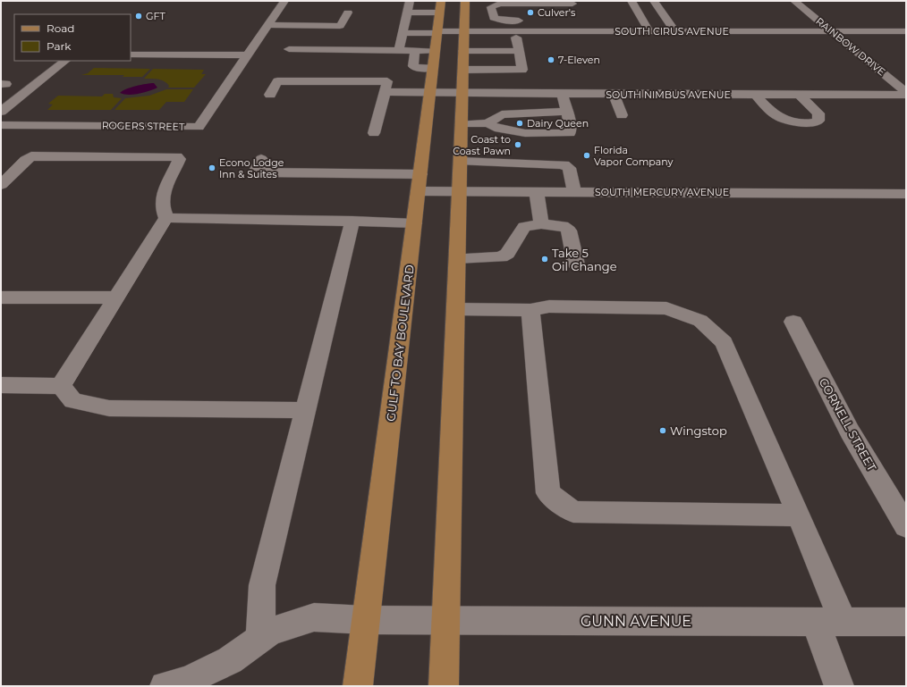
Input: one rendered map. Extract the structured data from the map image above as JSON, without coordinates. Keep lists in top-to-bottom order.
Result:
{
  "streets": {
    "main road": ["GULF TO BAY BOULEVARD"],
    "street": [
      "SOUTH CIRUS AVENUE",
      "RAINBOW DRIVE",
      "SOUTH NIMBUS AVENUE",
      "ROGERS STREET",
      "SOUTH MERCURY AVENUE",
      "CORNELL STREET",
      "GUNN AVENUE"
    ]
  },
  "crossings": [
    ["SOUTH CIRUS AVENUE", "RAINBOW DRIVE"],
    ["SOUTH CIRUS AVENUE", "GULF TO BAY BOULEVARD"],
    ["SOUTH NIMBUS AVENUE", "GULF TO BAY BOULEVARD"],
    ["SOUTH MERCURY AVENUE", "GULF TO BAY BOULEVARD"],
    ["GULF TO BAY BOULEVARD", "GUNN AVENUE"]
  ],
  "places": [
    "Culver's",
    "GFT",
    "7-Eleven",
    "Dairy Queen",
    "Coast to Coast Pawn",
    "Florida Vapor Company",
    "Econo Lodge Inn & Suites",
    "Take 5 Oil Change",
    "Wingstop"
  ],
  "legend": ["Road", "Park"]
}
